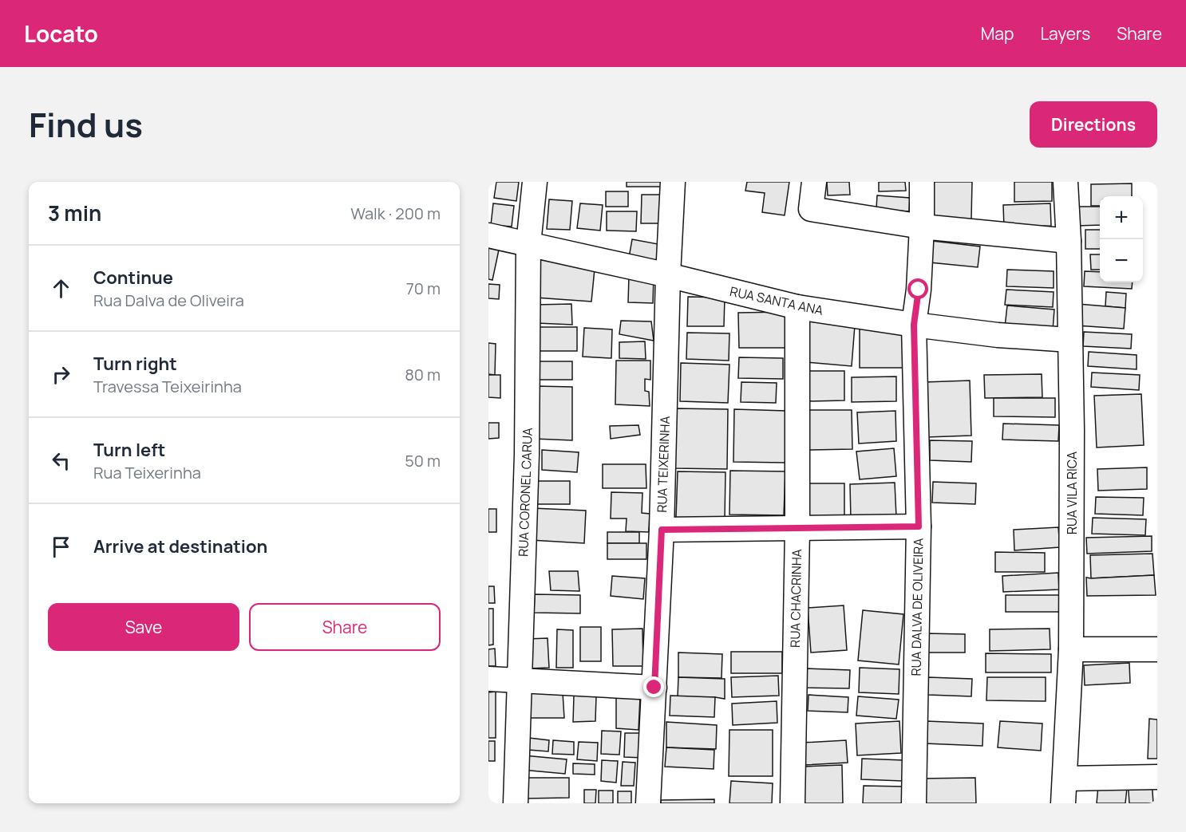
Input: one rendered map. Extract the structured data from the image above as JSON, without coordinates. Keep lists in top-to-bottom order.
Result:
{
  "streets": {
    "street": [
      "RUA SANTA ANA",
      "RUA TEIXERINHA",
      "RUA CORONEL CARUA",
      "RUA VILA RICA",
      "RUA CHACRINHA",
      "RUA DALVA DE OLIVEIRA"
    ]
  },
  "crossings": [
    ["RUA SANTA ANA", "RUA TEIXERINHA"],
    ["RUA SANTA ANA", "RUA CORONEL CARUA"],
    ["RUA SANTA ANA", "RUA VILA RICA"],
    ["RUA SANTA ANA", "RUA CHACRINHA"],
    ["RUA SANTA ANA", "RUA DALVA DE OLIVEIRA"]
  ],
  "page": {
    "header": "Locato",
    "nav": ["Map", "Layers", "Share"],
    "title": "Find us",
    "buttons": [
      "Directions",
      ["Save", "Share"]
    ],
    "heading": ["3 min", "Walk · 200 m"],
    "map_buttons": ["+", "−"],
    "list": [
      ["Continue", "Rua Dalva de Oliveira", "70 m"],
      ["Turn right", "Travessa Teixeirinha", "80 m"],
      ["Turn left", "Rua Teixerinha", "50 m"],
      "Arrive at destination"
    ]
  }
}
